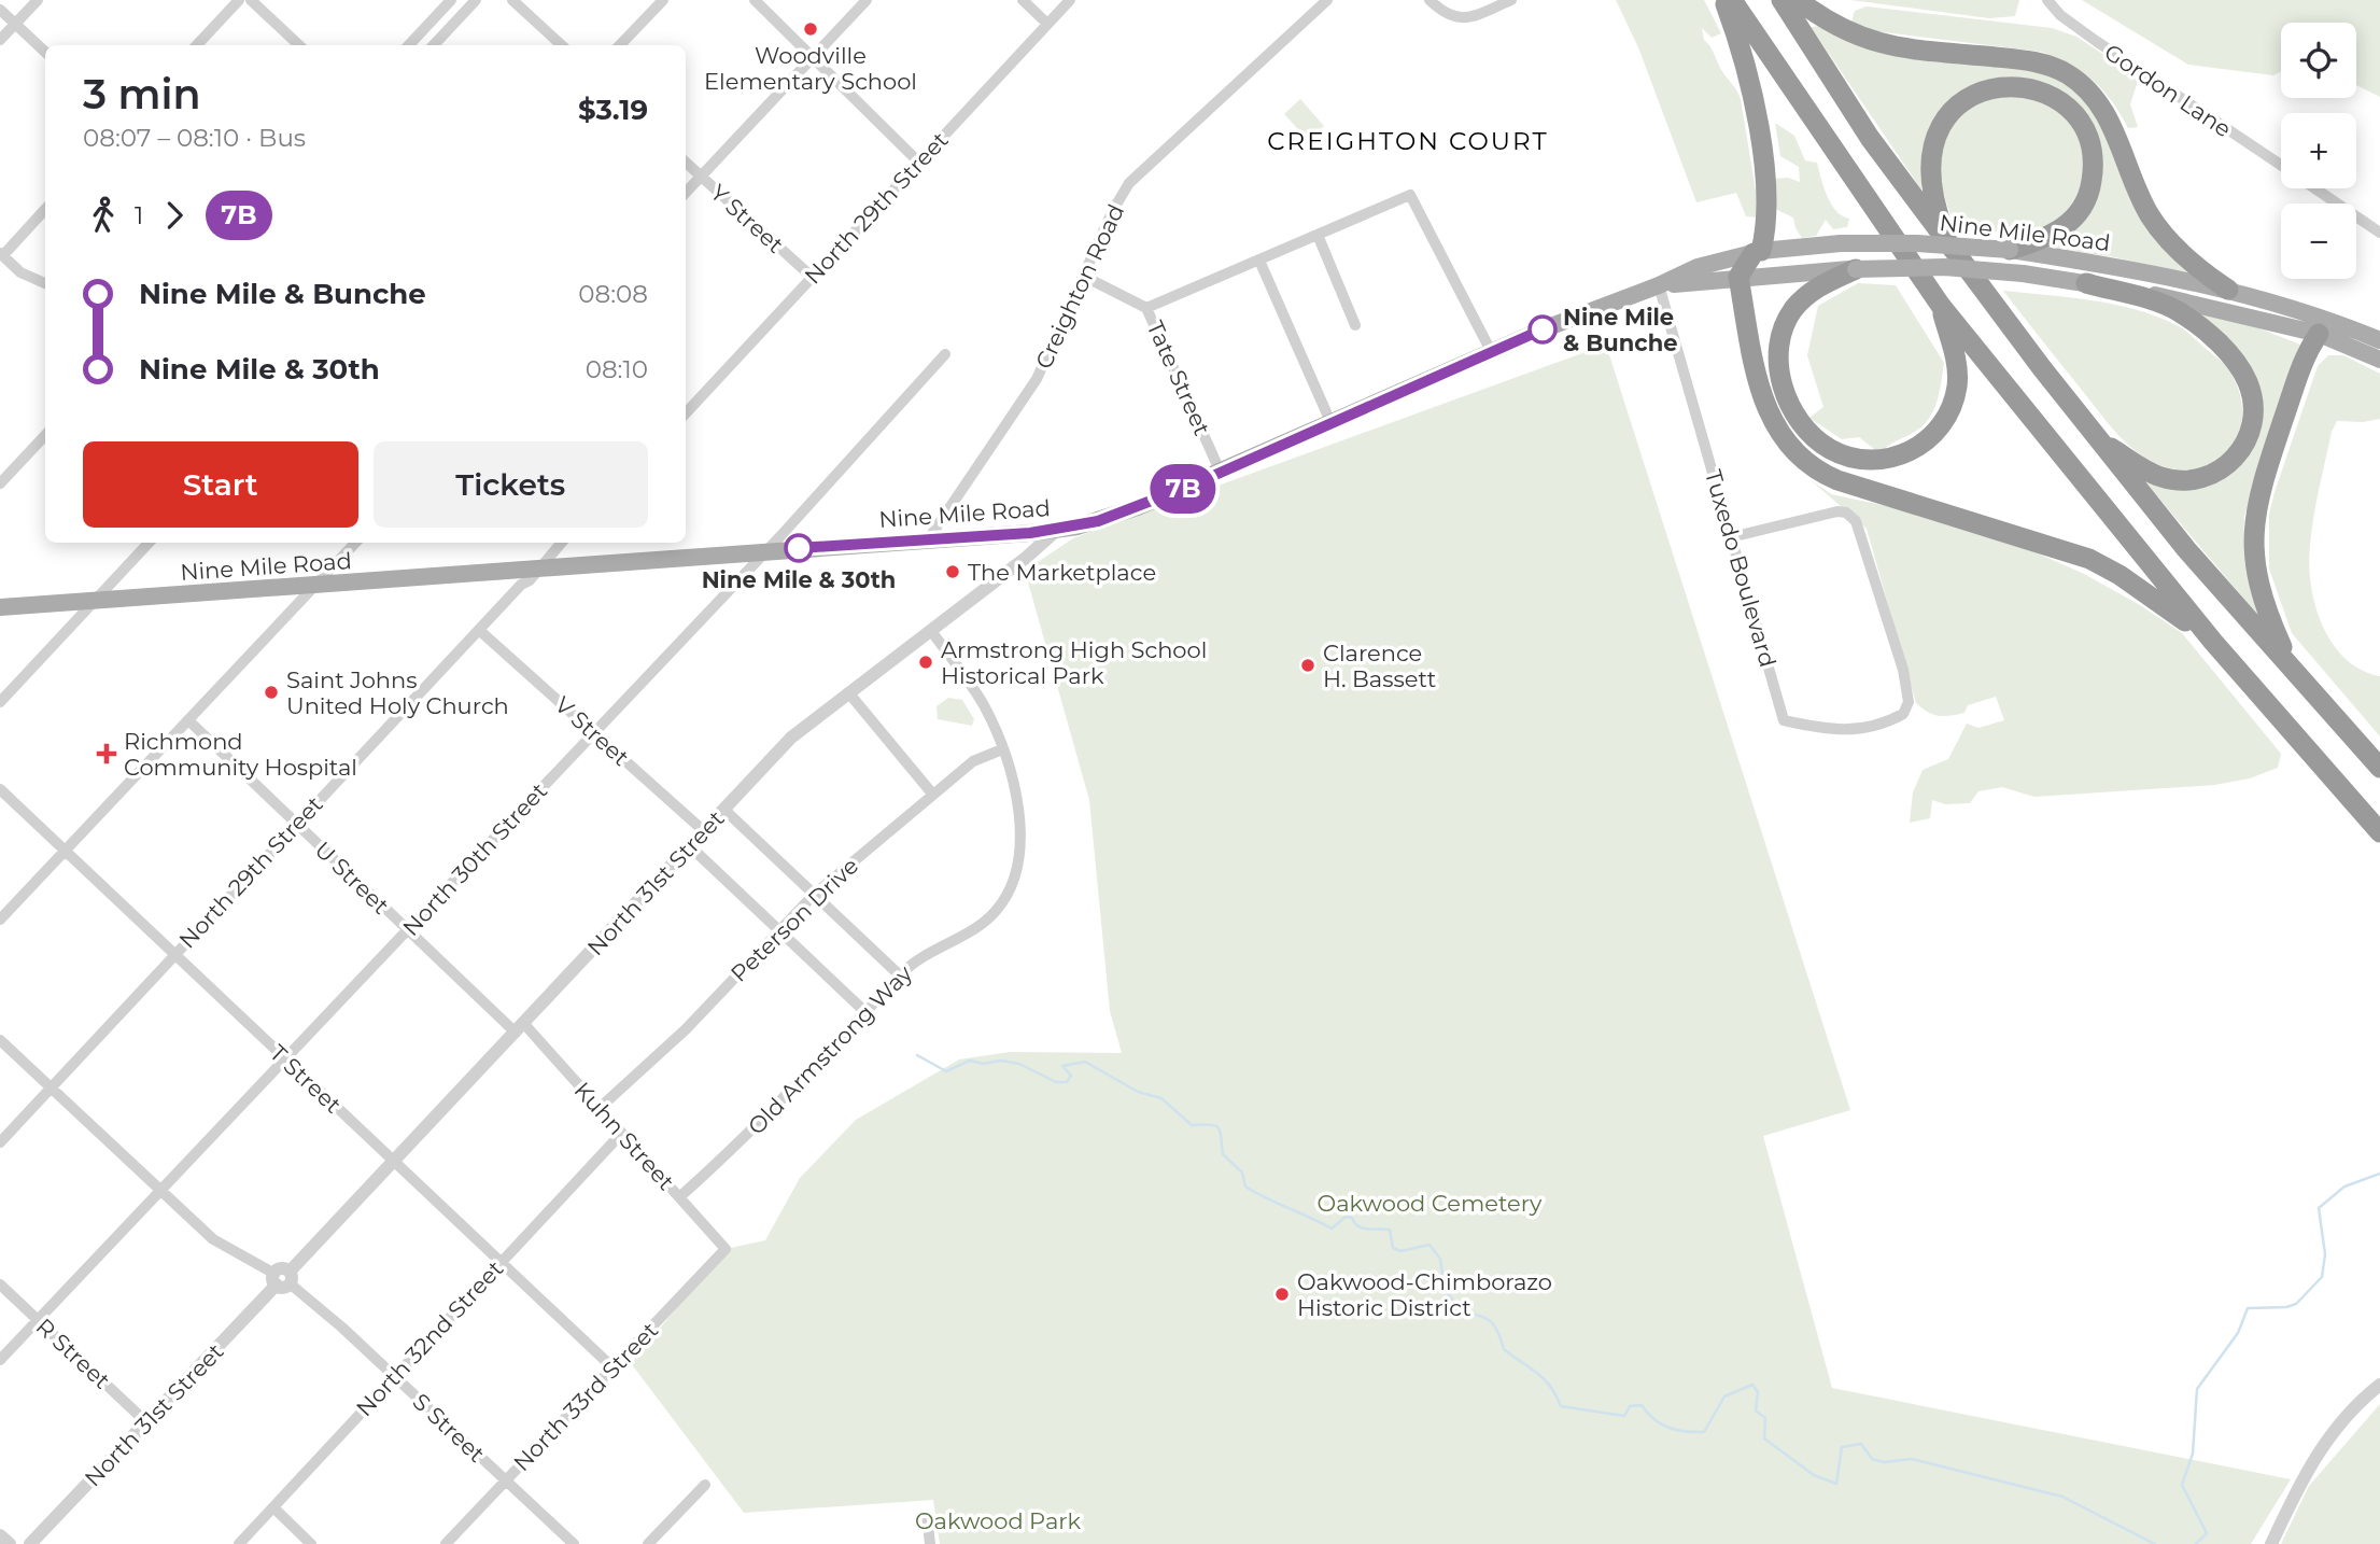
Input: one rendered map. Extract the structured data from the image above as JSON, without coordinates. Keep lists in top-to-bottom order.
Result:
{
  "streets": {
    "main road": ["Nine Mile Road"],
    "street": [
      "Gordon Lane",
      "North 29th Street",
      "Y Street",
      "Creighton Road",
      "Tate Street",
      "Tuxedo Boulevard",
      "V Street",
      "North 30th Street",
      "U Street",
      "North 31st Street",
      "Peterson Drive",
      "Old Armstrong Way",
      "T Street",
      "Kuhn Street",
      "North 32nd Street",
      "R Street",
      "North 33rd Street",
      "S Street"
    ]
  },
  "crossings": [
    ["North 29th Street", "Y Street"],
    ["North 29th Street", "Nine Mile Road"],
    ["North 29th Street", "V Street"],
    ["North 29th Street", "U Street"],
    ["North 29th Street", "T Street"],
    ["North 29th Street", "S Street"],
    ["Nine Mile Road", "Creighton Road"],
    ["Nine Mile Road", "Tate Street"],
    ["Nine Mile Road", "Tuxedo Boulevard"],
    ["Nine Mile Road", "North 30th Street"],
    ["Nine Mile Road", "North 31st Street"],
    ["Creighton Road", "Tate Street"],
    ["V Street", "North 30th Street"],
    ["V Street", "North 31st Street"],
    ["North 30th Street", "U Street"],
    ["North 30th Street", "T Street"],
    ["North 30th Street", "R Street"],
    ["North 30th Street", "S Street"],
    ["U Street", "North 31st Street"],
    ["U Street", "Kuhn Street"],
    ["North 31st Street", "Old Armstrong Way"],
    ["North 31st Street", "T Street"],
    ["North 31st Street", "Kuhn Street"],
    ["North 31st Street", "R Street"],
    ["North 31st Street", "S Street"],
    ["Peterson Drive", "Old Armstrong Way"],
    ["Peterson Drive", "Kuhn Street"],
    ["Old Armstrong Way", "Kuhn Street"],
    ["T Street", "North 32nd Street"],
    ["T Street", "North 33rd Street"],
    ["Kuhn Street", "North 32nd Street"],
    ["Kuhn Street", "North 33rd Street"],
    ["North 32nd Street", "S Street"],
    ["North 33rd Street", "S Street"]
  ],
  "districts": ["CREIGHTON COURT"],
  "parks": ["Oakwood Cemetery", "Oakwood Park"],
  "places": {
    "other": [
      "Woodville Elementary School",
      "Nine Mile & Bunche",
      "Nine Mile & 30th",
      "The Marketplace",
      "Armstrong High School Historical Park",
      "Clarence H. Bassett",
      "Saint Johns United Holy Church",
      "Oakwood-Chimborazo Historic District"
    ],
    "health": ["Richmond Community Hospital"]
  },
  "lines": ["bus line 7B"],
  "page": {
    "on_map": "7B",
    "map_buttons": ["+", "−"],
    "heading": ["3 min", "08:07 – 08:10 · Bus", "$3.19"],
    "legs": ["1", "7B"],
    "list": [
      {
        "name": "Nine Mile & Bunche",
        "value": "08:08"
      },
      {
        "name": "Nine Mile & 30th",
        "value": "08:10"
      }
    ],
    "buttons": ["Start", "Tickets"]
  }
}
